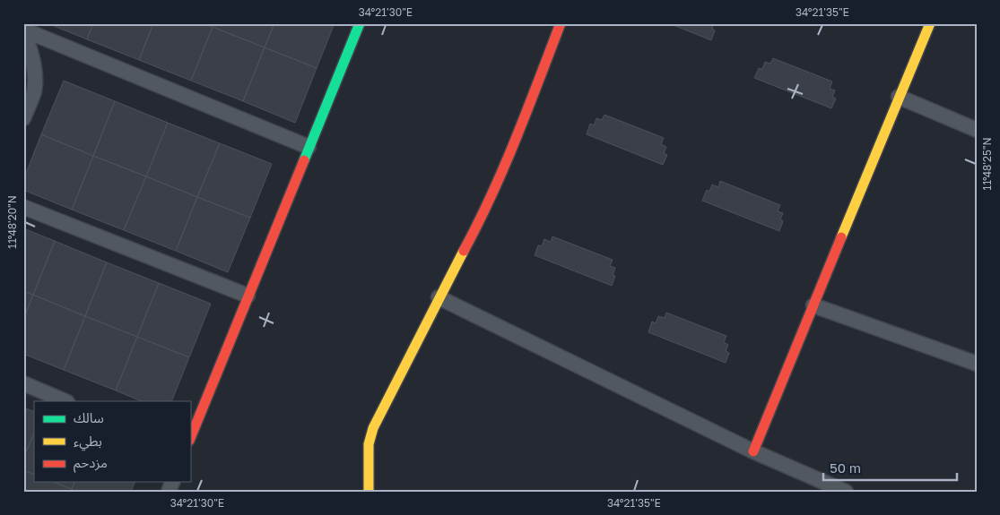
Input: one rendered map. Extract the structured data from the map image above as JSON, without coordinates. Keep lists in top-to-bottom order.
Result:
{
  "legend": ["سالك", "بطيء", "مزدحم"],
  "scale_bar": "50 m",
  "coordinates": [
    "34°21'30\"E",
    "34°21'35\"E",
    "11°48'25\"N",
    "11°48'20\"N"
  ]
}
